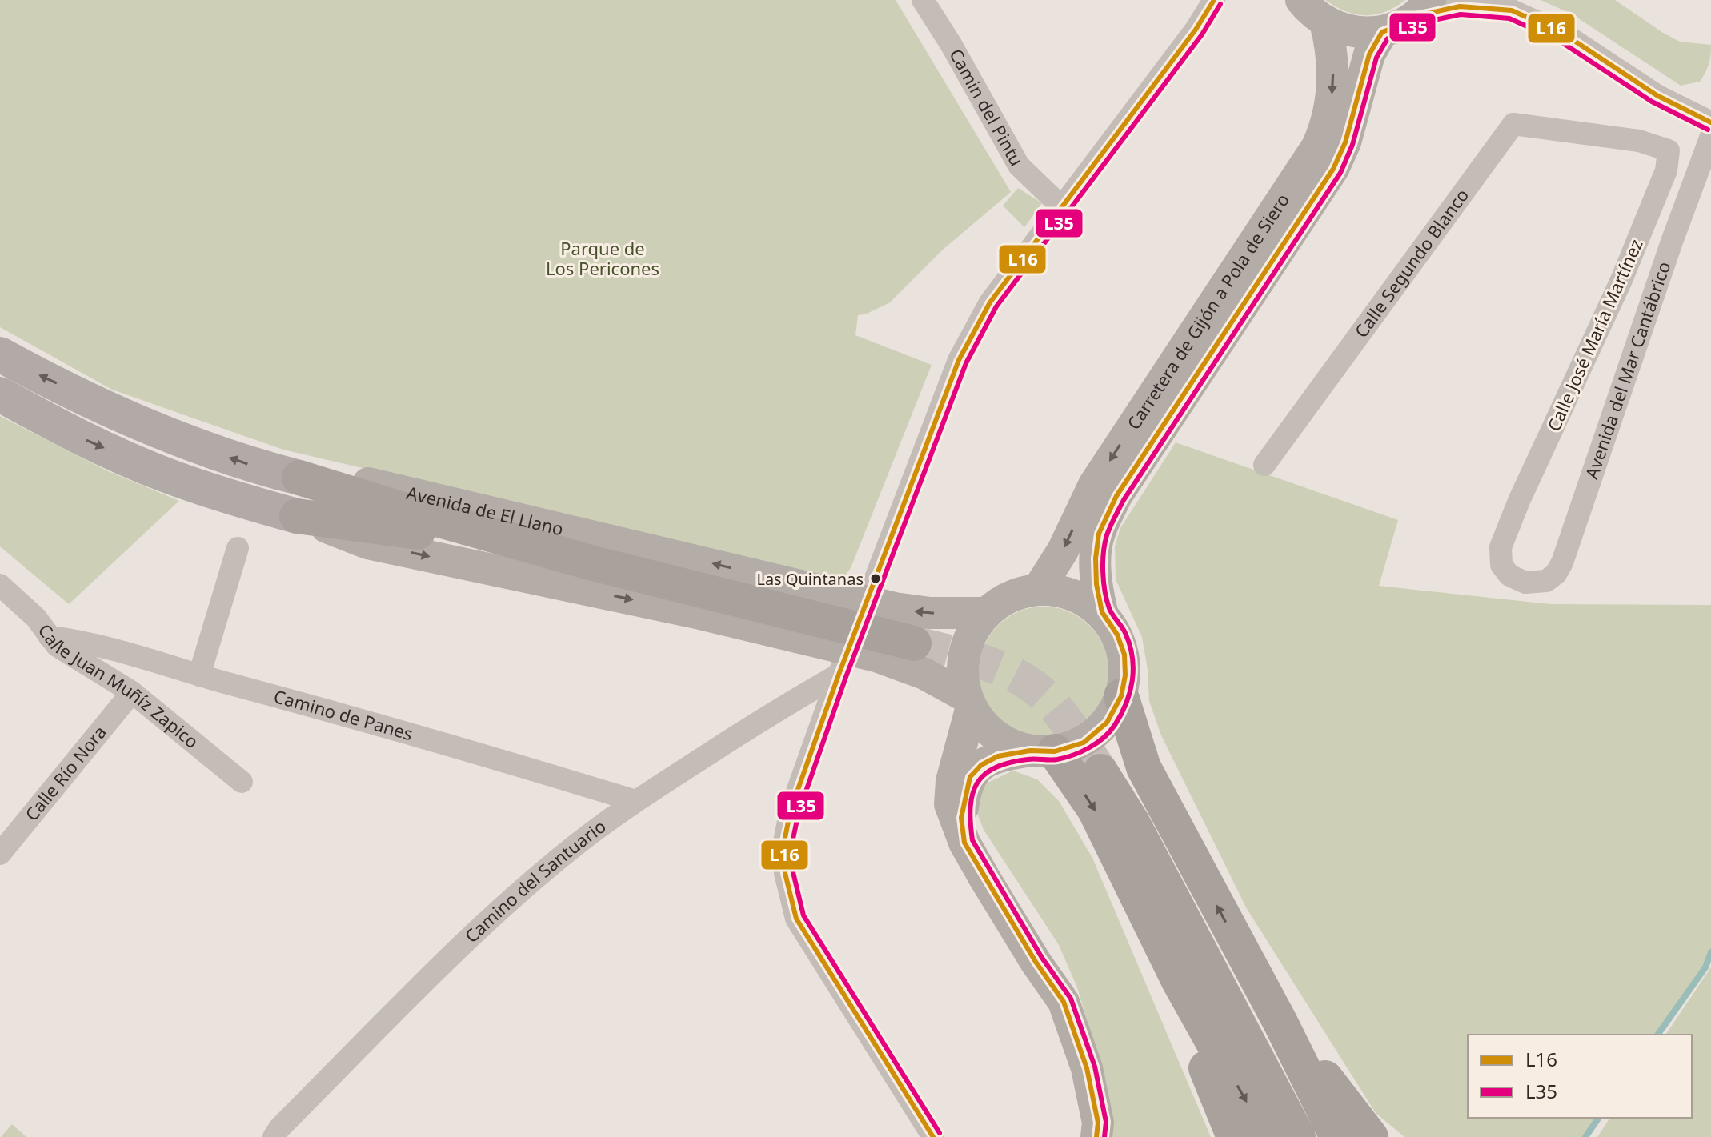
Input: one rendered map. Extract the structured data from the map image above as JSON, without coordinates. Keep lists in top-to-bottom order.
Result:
{
  "streets": {
    "main road": ["Carretera de Gijón a Pola de Siero", "Avenida de El Llano"],
    "street": [
      "Camin del Pintu",
      "Calle Segundo Blanco",
      "Calle José María Martínez",
      "Avenida del Mar Cantábrico",
      "Calle Juan Muñíz Zapico",
      "Camino de Panes",
      "Calle Río Nora",
      "Camino del Santuario"
    ]
  },
  "crossings": [
    ["Calle Segundo Blanco", "Calle José María Martínez"],
    ["Carretera de Gijón a Pola de Siero", "Avenida de El Llano"],
    ["Calle José María Martínez", "Avenida del Mar Cantábrico"],
    ["Calle Juan Muñíz Zapico", "Camino de Panes"],
    ["Calle Juan Muñíz Zapico", "Calle Río Nora"],
    ["Camino de Panes", "Camino del Santuario"]
  ],
  "parks": ["Parque de Los Pericones"],
  "places": ["Las Quintanas"],
  "lines": ["transit line L16", "transit line L35"],
  "legend": ["L16", "L35"]
}
